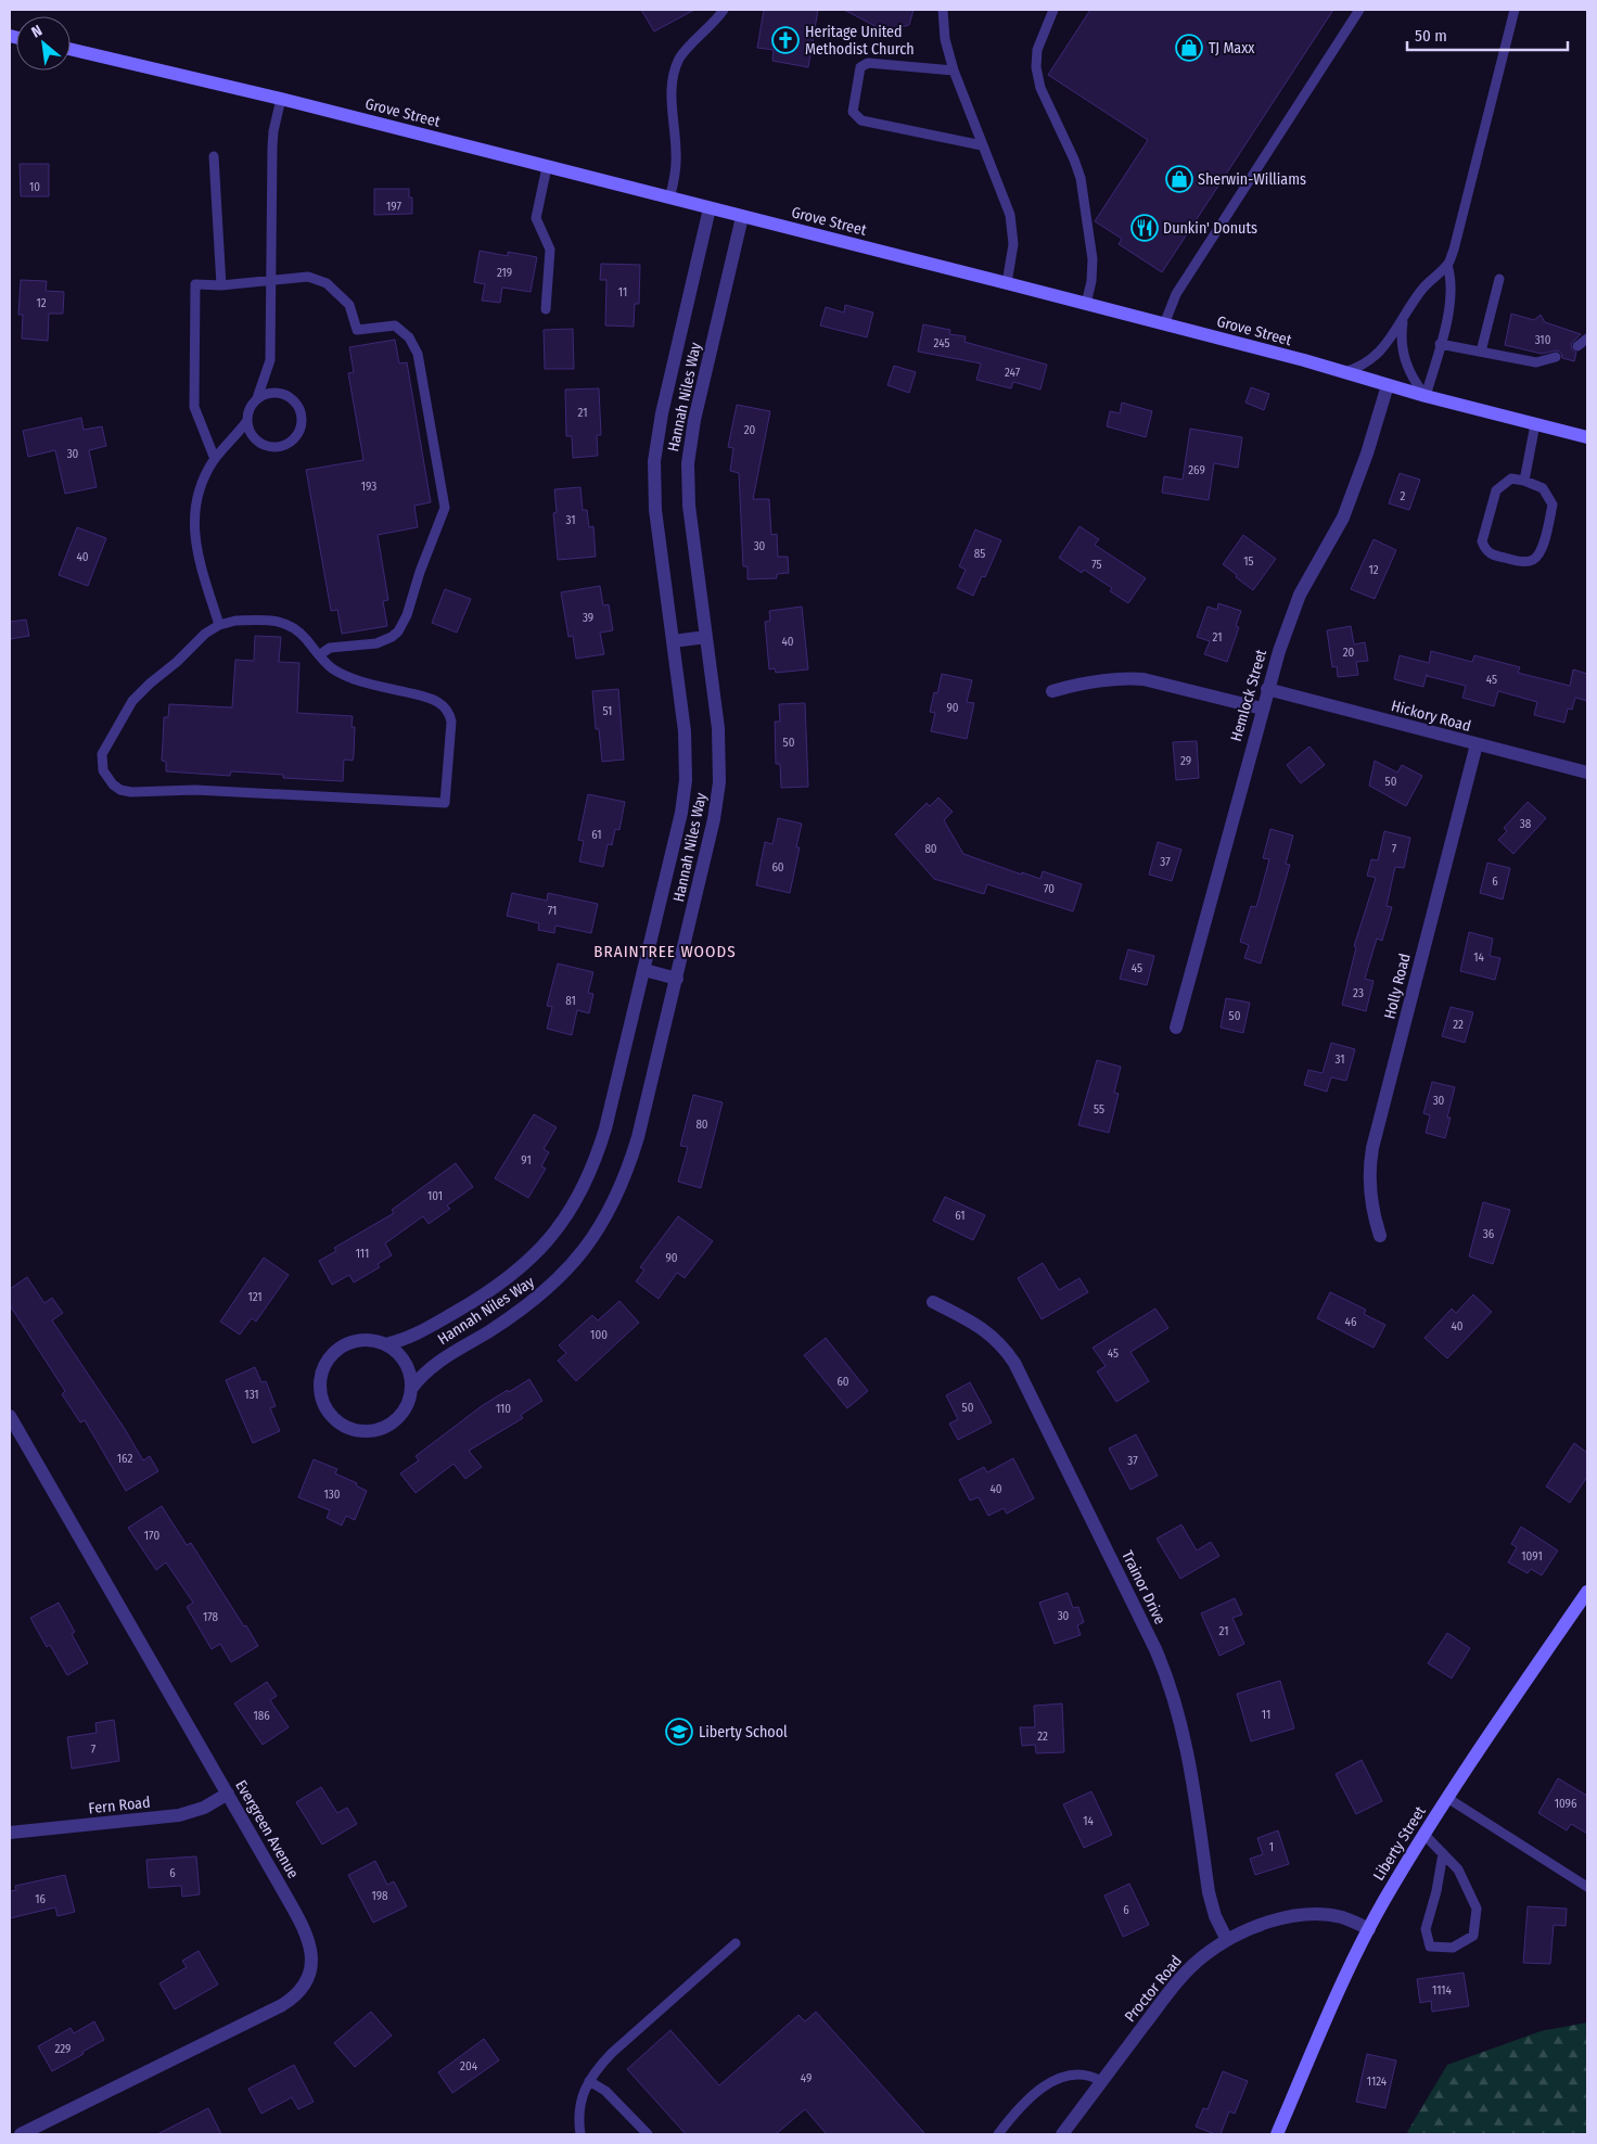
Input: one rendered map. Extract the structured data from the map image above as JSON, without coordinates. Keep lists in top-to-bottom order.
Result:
{
  "streets": {
    "main road": ["Grove Street", "Liberty Street"],
    "street": [
      "Hannah Niles Way",
      "Hemlock Street",
      "Hickory Road",
      "Holly Road",
      "Trainor Drive",
      "Fern Road",
      "Evergreen Avenue",
      "Proctor Road"
    ]
  },
  "crossings": [
    ["Grove Street", "Hannah Niles Way"],
    ["Grove Street", "Hemlock Street"],
    ["Hemlock Street", "Hickory Road"],
    ["Hickory Road", "Holly Road"],
    ["Trainor Drive", "Proctor Road"],
    ["Fern Road", "Evergreen Avenue"],
    ["Liberty Street", "Proctor Road"]
  ],
  "districts": ["BRAINTREE WOODS"],
  "places": {
    "church": ["Heritage United Methodist Church"],
    "shop": ["TJ Maxx", "Sherwin-Williams"],
    "restaurant": ["Dunkin' Donuts"],
    "school or university": ["Liberty School"]
  },
  "house_numbers": [
    "10",
    "197",
    "219",
    "11",
    "12",
    "310",
    "245",
    "247",
    "21",
    "20",
    "30",
    "269",
    "193",
    "2",
    "31",
    "30",
    "85",
    "40",
    "15",
    "75",
    "12",
    "39",
    "21",
    "40",
    "20",
    "45",
    "90",
    "51",
    "50",
    "29",
    "50",
    "38",
    "61",
    "80",
    "7",
    "37",
    "60",
    "6",
    "70",
    "71",
    "14",
    "45",
    "23",
    "81",
    "50",
    "22",
    "31",
    "30",
    "55",
    "80",
    "91",
    "101",
    "61",
    "36",
    "111",
    "90",
    "121",
    "46",
    "40",
    "100",
    "45",
    "60",
    "131",
    "50",
    "110",
    "162",
    "37",
    "40",
    "130",
    "170",
    "1091",
    "30",
    "178",
    "21",
    "11",
    "186",
    "22",
    "7",
    "1096",
    "14",
    "1",
    "6",
    "198",
    "16",
    "6",
    "1114",
    "229",
    "204",
    "49",
    "1124"
  ],
  "scale_bar": "50 m",
  "north": "top left"
}
